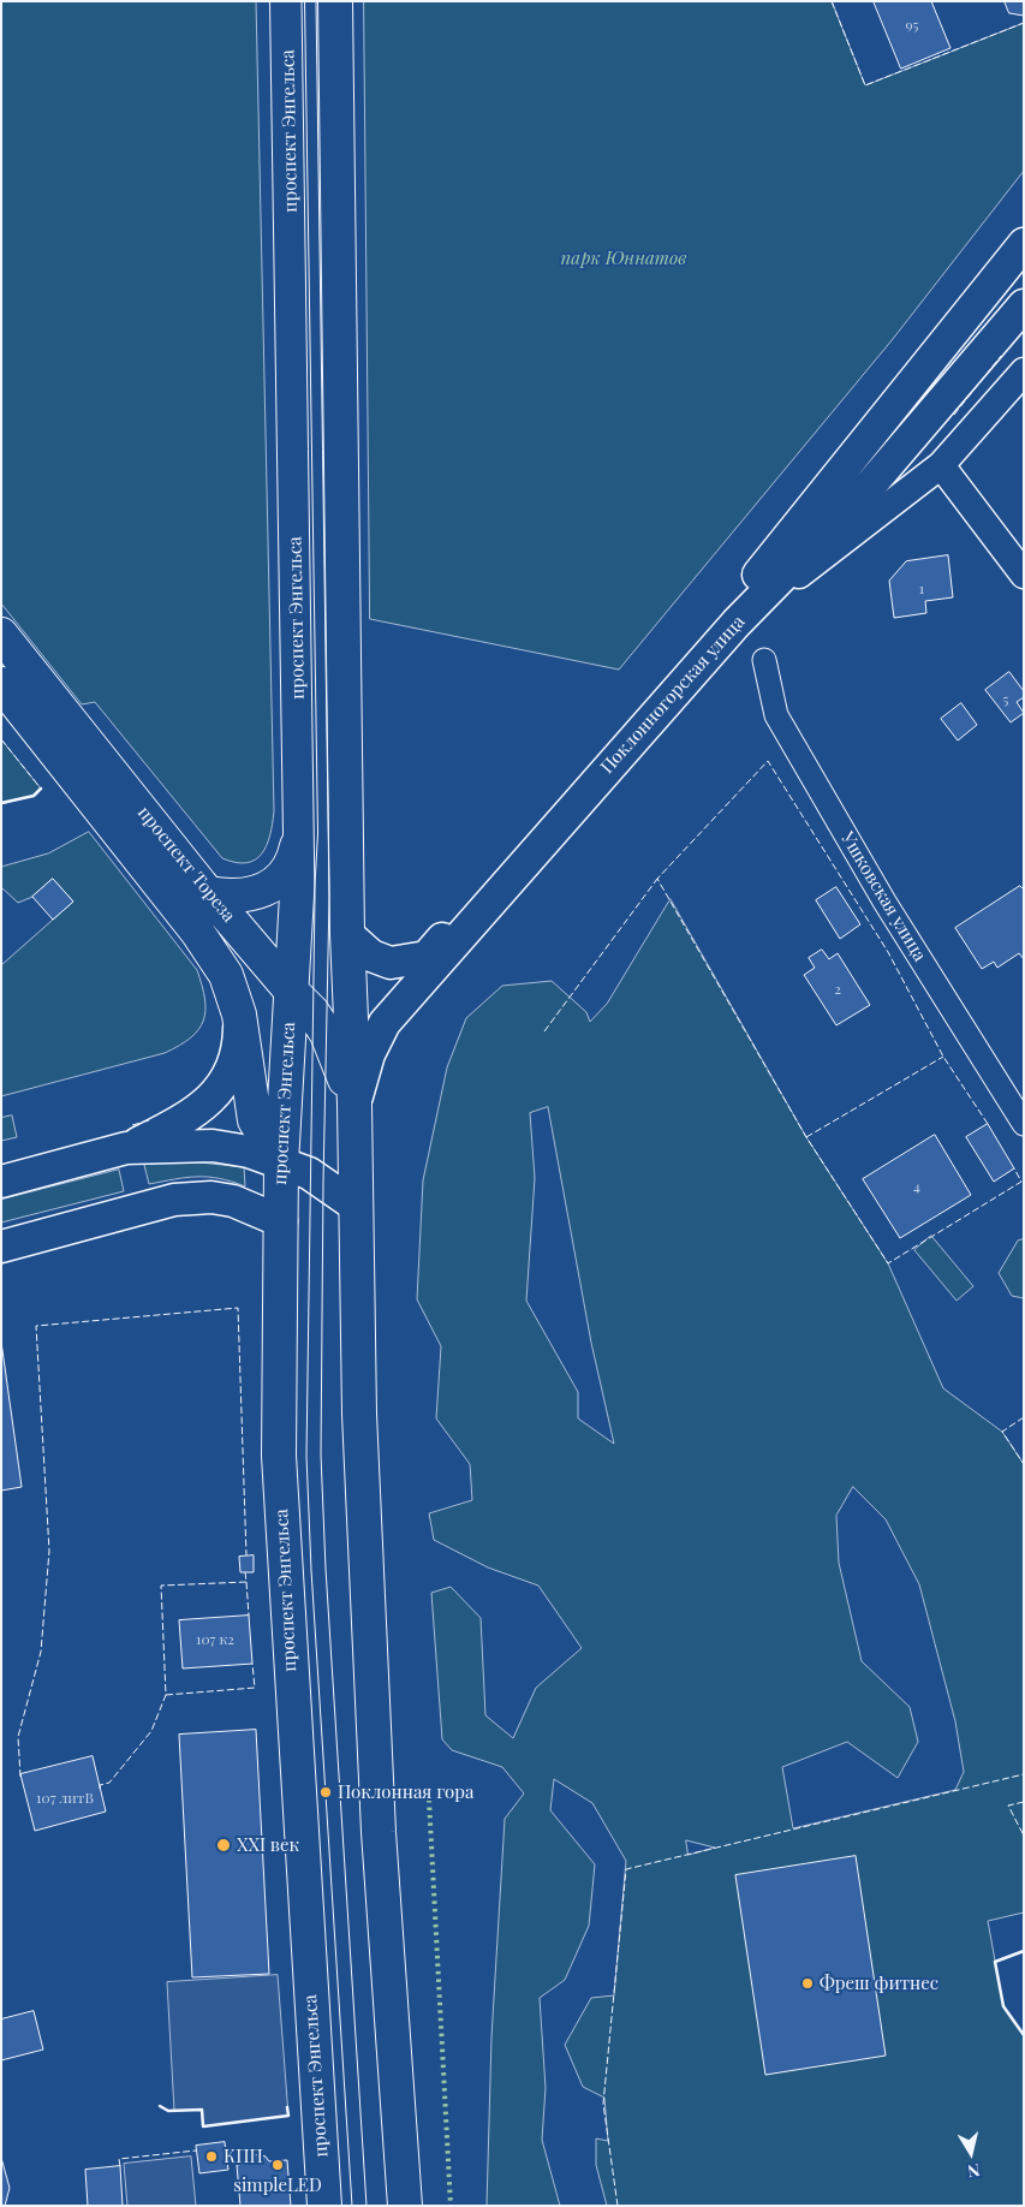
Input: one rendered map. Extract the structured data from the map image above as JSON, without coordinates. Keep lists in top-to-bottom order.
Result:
{
  "streets": {
    "main road": ["проспект Энгельса", "Поклонногорская улица", "проспект Тореза"],
    "street": ["Ушковская улица"]
  },
  "crossings": [
    ["проспект Энгельса", "проспект Тореза"],
    ["Поклонногорская улица", "проспект Тореза"]
  ],
  "parks": ["парк Юннатов"],
  "places": [
    "Поклонная гора",
    "XXI век",
    "Фреш фитнес",
    "КПП",
    "simpleLED"
  ],
  "house_numbers": [
    "95",
    "1",
    "5",
    "2",
    "4",
    "107 к2",
    "107 литВ"
  ],
  "north": "bottom"
}
